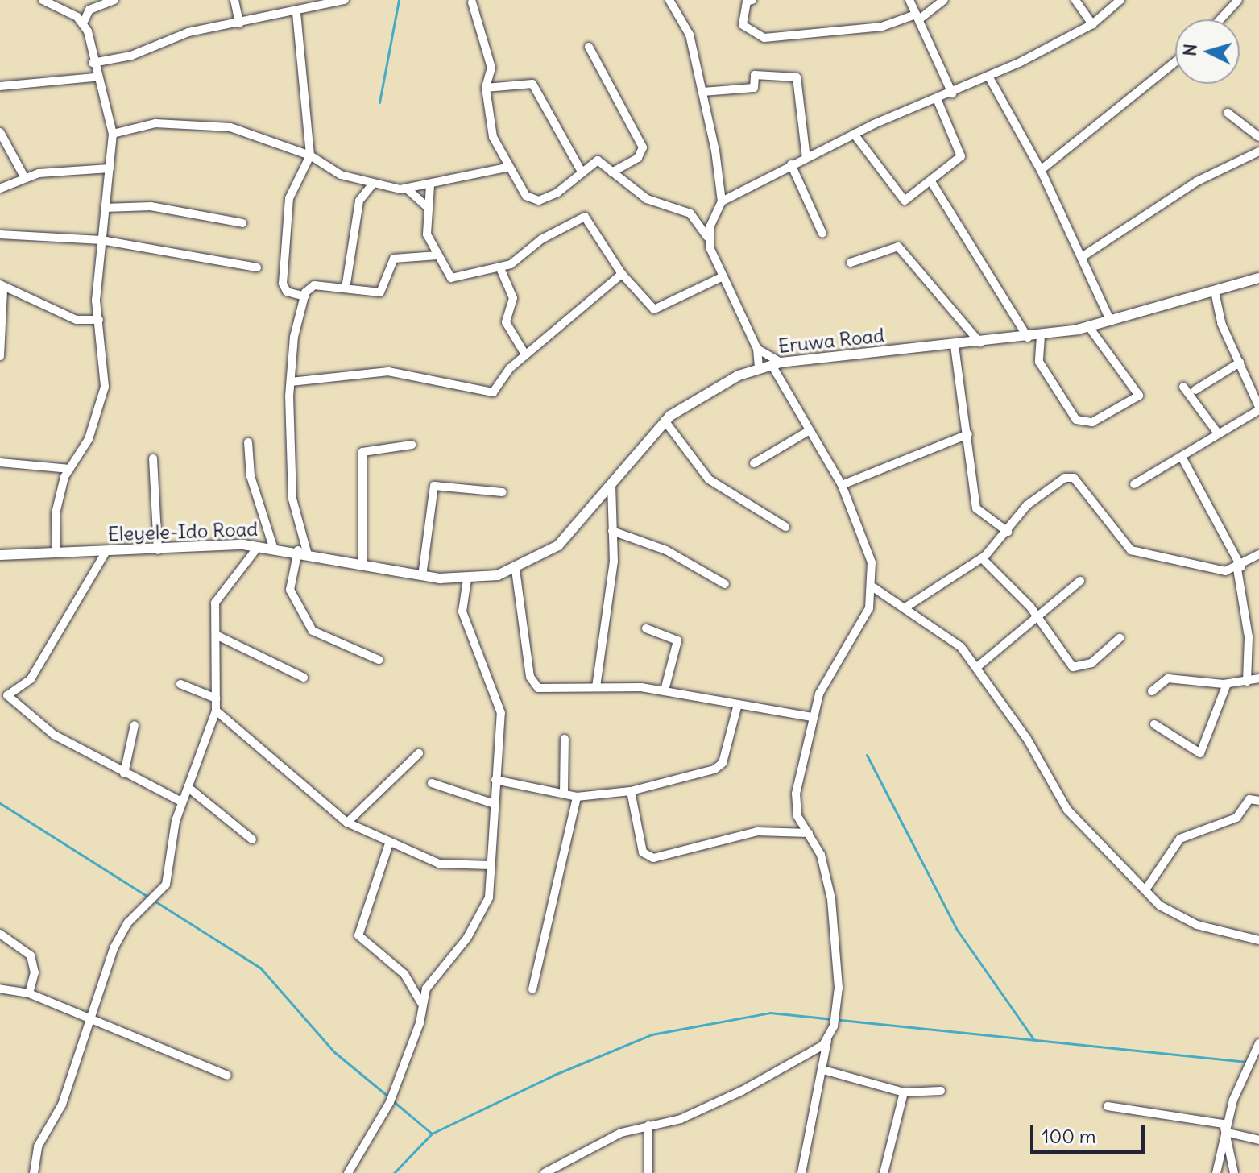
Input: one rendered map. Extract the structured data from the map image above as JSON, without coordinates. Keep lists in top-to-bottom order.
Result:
{
  "streets": {
    "main road": ["Eruwa Road", "Eleyele-Ido Road"]
  },
  "crossings": [
    ["Eruwa Road", "Eleyele-Ido Road"]
  ],
  "scale_bar": "100 m",
  "north": "left"
}
